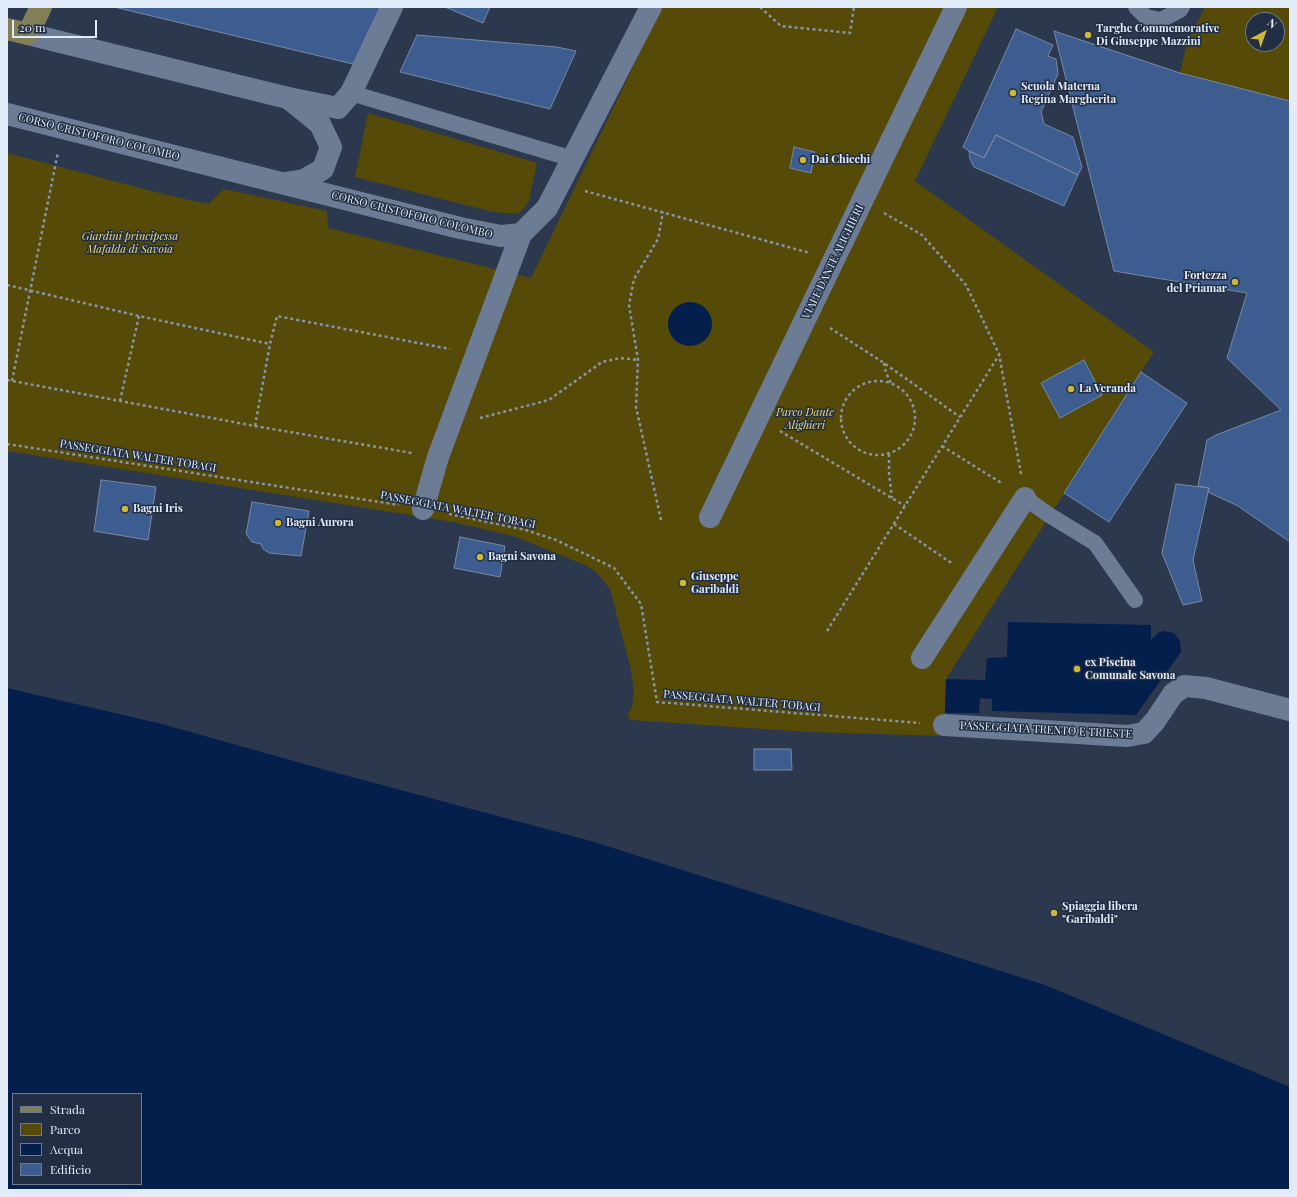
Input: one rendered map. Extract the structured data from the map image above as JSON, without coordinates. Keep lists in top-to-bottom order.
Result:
{
  "streets": {
    "main road": ["CORSO CRISTOFORO COLOMBO"],
    "street": ["VIALE DANTE ALIGHIERI", "PASSEGGIATA TRENTO E TRIESTE"],
    "path": ["PASSEGGIATA WALTER TOBAGI"]
  },
  "crossings": [
    ["PASSEGGIATA WALTER TOBAGI", "PASSEGGIATA TRENTO E TRIESTE"]
  ],
  "parks": ["Giardini principessa Mafalda di Savoia", "Parco Dante Alighieri"],
  "places": [
    "Targhe Commemorative Di Giuseppe Mazzini",
    "Scuola Materna Regina Margherita",
    "Dai Chicchi",
    "Fortezza del Priamar",
    "La Veranda",
    "Bagni Iris",
    "Bagni Aurora",
    "Bagni Savona",
    "Giuseppe Garibaldi",
    "ex Piscina Comunale Savona",
    "Spiaggia libera \"Garibaldi\""
  ],
  "legend": [
    "Strada",
    "Parco",
    "Acqua",
    "Edificio"
  ],
  "scale_bar": "20 m",
  "north": "top right"
}
